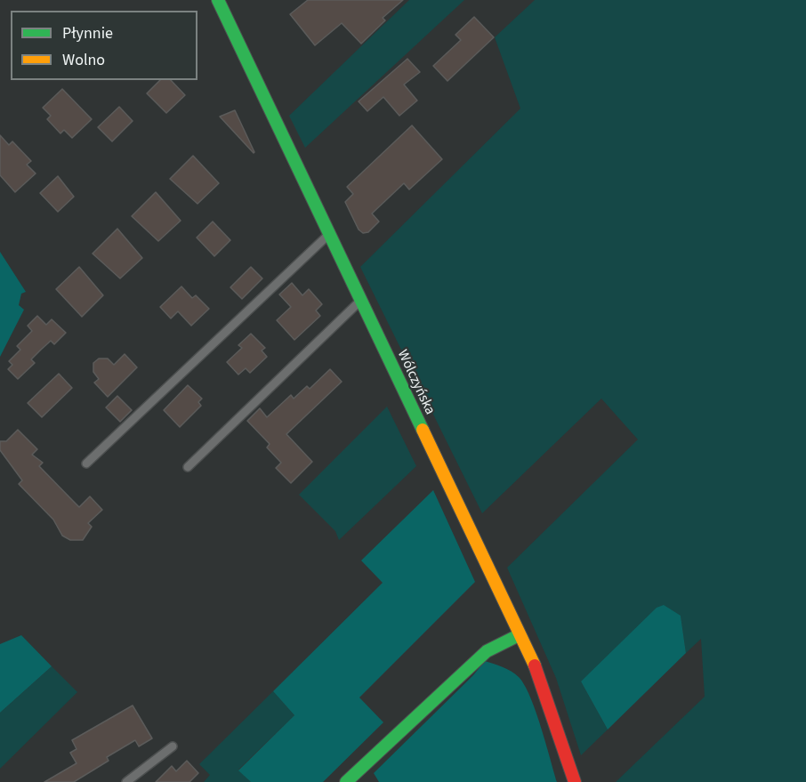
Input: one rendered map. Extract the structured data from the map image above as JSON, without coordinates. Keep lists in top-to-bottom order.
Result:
{
  "streets": {
    "street": ["Wólczyńska"]
  },
  "legend": ["Płynnie", "Wolno"]
}
